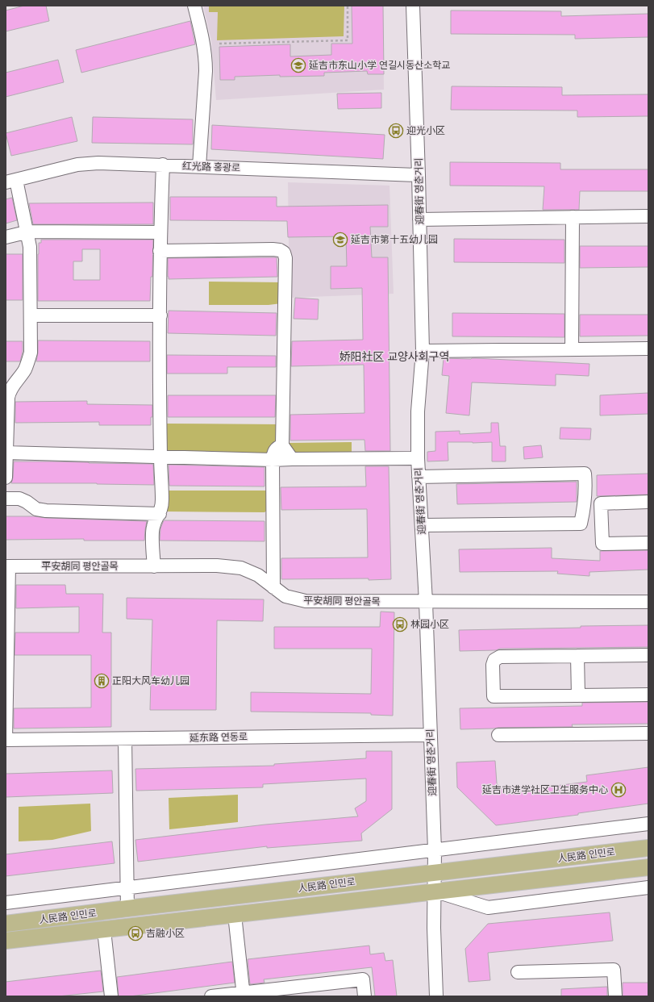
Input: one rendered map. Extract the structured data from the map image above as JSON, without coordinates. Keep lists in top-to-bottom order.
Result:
{
  "streets": {
    "main road": ["人民路 인민로"],
    "street": [
      "红光路 홍광로",
      "迎春街 영춘거리",
      "平安胡同 평안골목",
      "延东路 연동로"
    ]
  },
  "crossings": [
    ["红光路 홍광로", "迎春街 영춘거리"],
    ["迎春街 영춘거리", "平安胡同 평안골목"],
    ["迎春街 영춘거리", "延东路 연동로"],
    ["迎春街 영춘거리", "人民路 인민로"]
  ],
  "districts": ["娇阳社区 교양사회구역"],
  "places": {
    "school or university": ["延吉市东山小学 연길시동산소학교", "延吉市第十五幼儿园"],
    "bus stop": ["迎光小区", "林园小区", "吉融小区"],
    "building": ["正阳大风车幼儿园"],
    "hospital": ["延吉市进学社区卫生服务中心"]
  }
}
